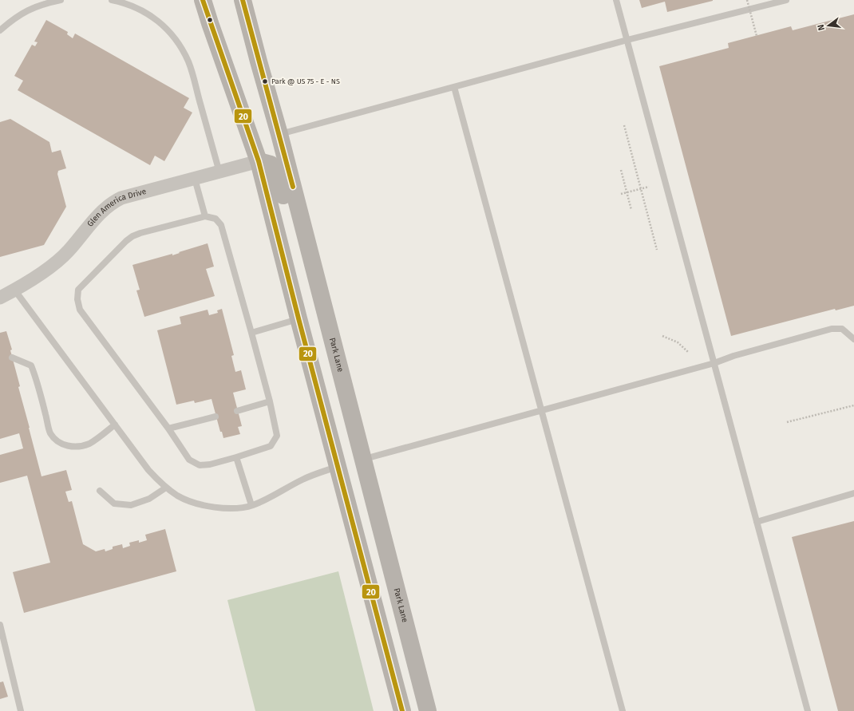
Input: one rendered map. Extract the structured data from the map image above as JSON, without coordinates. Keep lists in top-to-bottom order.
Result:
{
  "streets": {
    "main road": ["Park Lane"],
    "street": ["Glen America Drive"]
  },
  "places": ["Park @ US 75 - E - NS"],
  "lines": ["transit line 20"],
  "north": "left"
}
